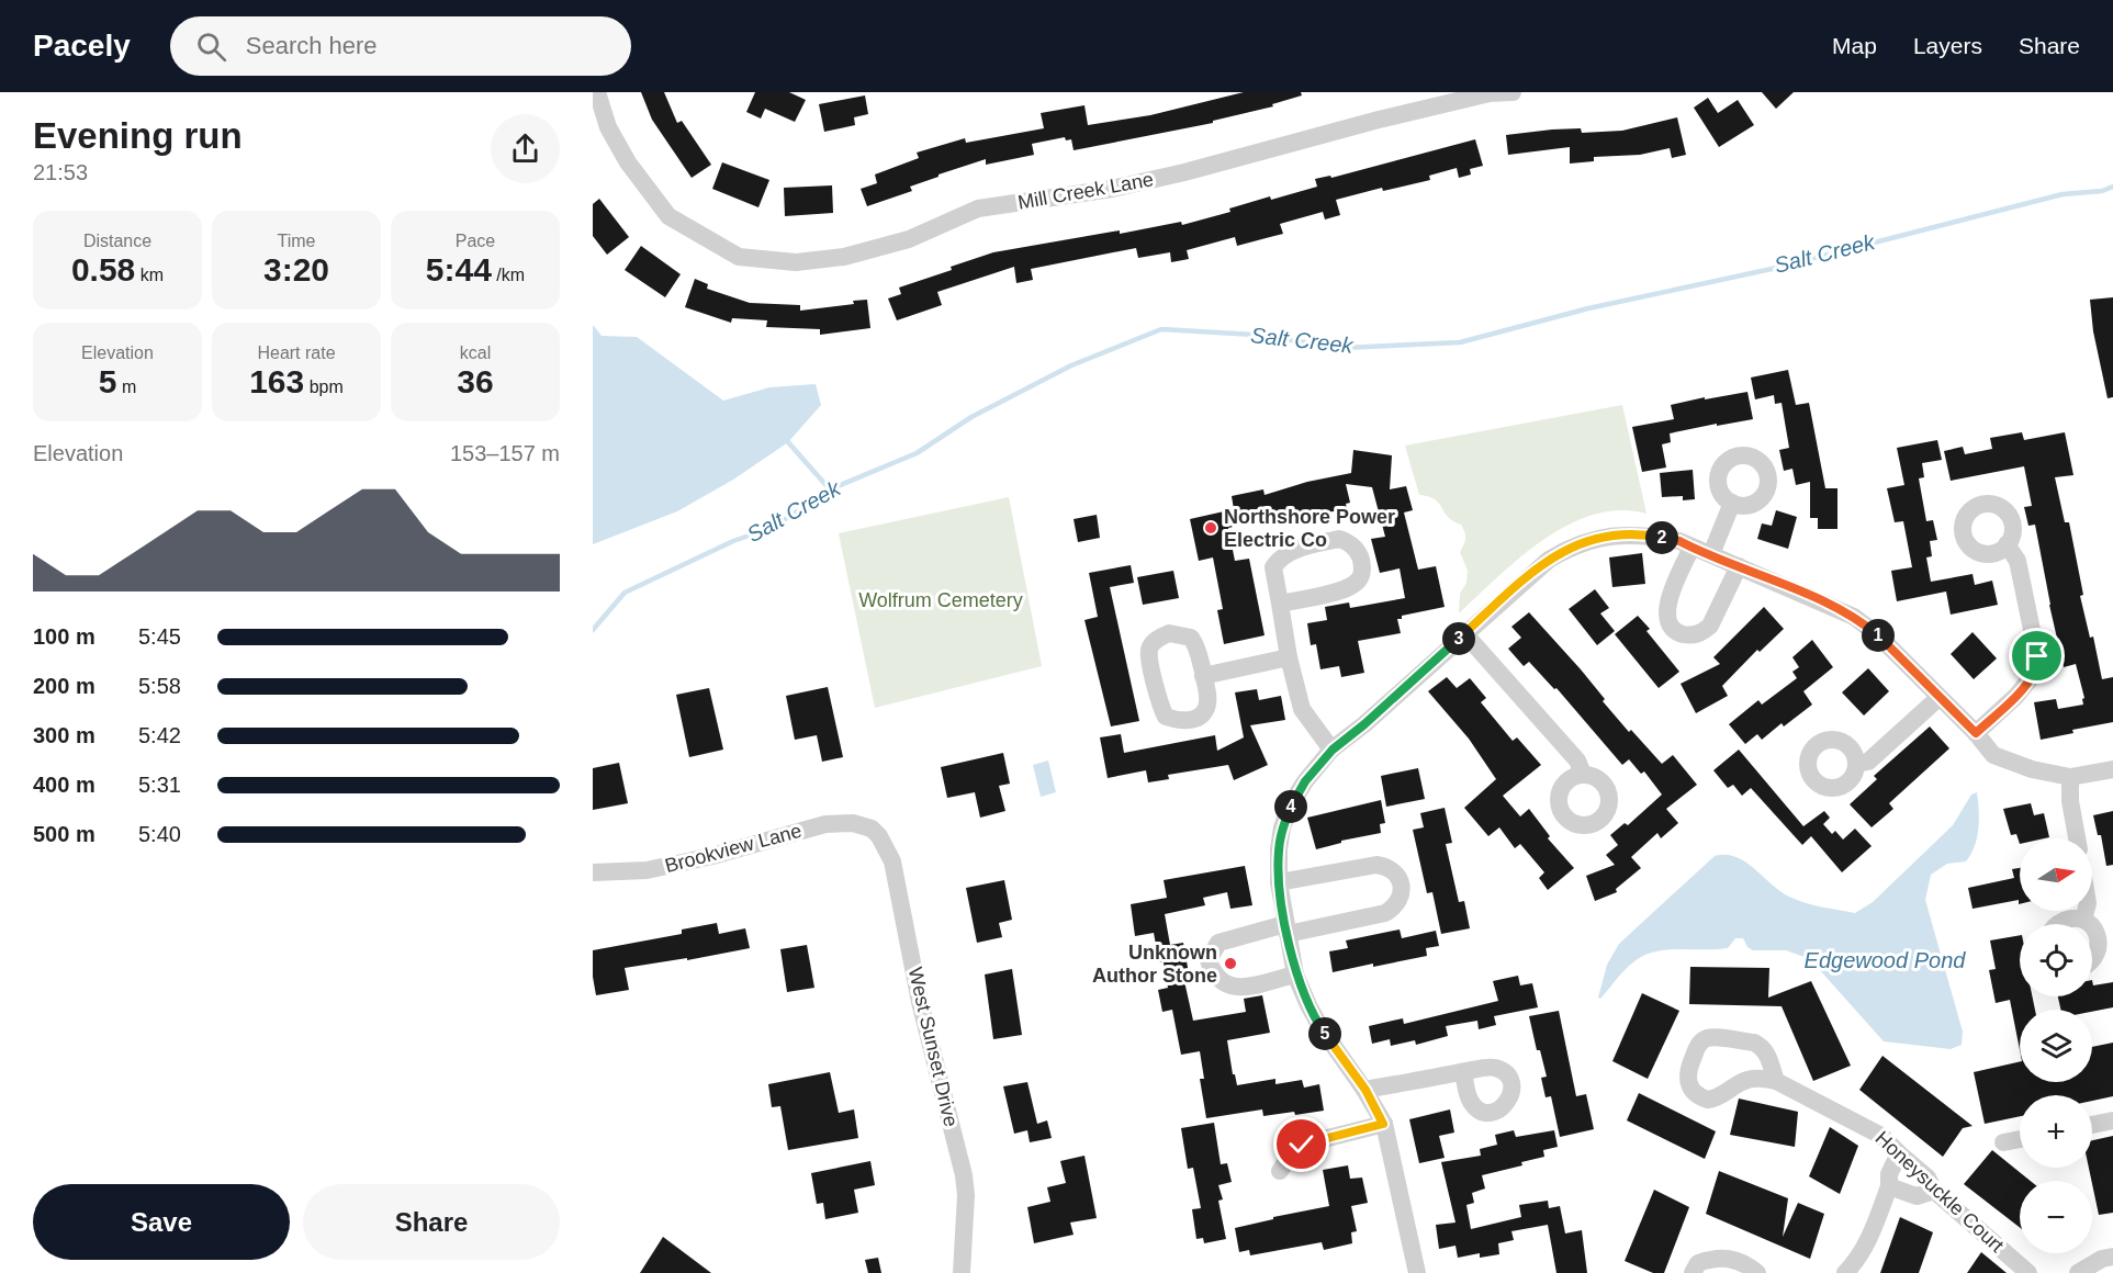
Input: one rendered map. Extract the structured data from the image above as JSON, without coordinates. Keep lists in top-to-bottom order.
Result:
{
  "streets": {
    "street": [
      "Mill Creek Lane",
      "Brookview Lane",
      "West Sunset Drive",
      "Honeysuckle Court"
    ]
  },
  "crossings": [
    ["Brookview Lane", "West Sunset Drive"]
  ],
  "water": ["Salt Creek", "Edgewood Pond"],
  "parks": ["Wolfrum Cemetery"],
  "places": ["Northshore Power Electric Co", "Unknown Author Stone"],
  "north": "right",
  "page": {
    "header": "Pacely",
    "search": "Search here",
    "nav": ["Map", "Layers", "Share"],
    "heading": ["Evening run", "21:53"],
    "stats": [
      ["Distance", "0.58 km"],
      ["Time", "3:20"],
      ["Pace", "5:44 /km"],
      ["Elevation", "5 m"],
      ["Heart rate", "163 bpm"],
      ["kcal", "36"]
    ],
    "chart": ["Elevation", "153–157 m"],
    "pins": [
      "2",
      "1",
      "3",
      "4",
      "5"
    ],
    "list": [
      {
        "name": "100 m",
        "note": "5:45"
      },
      {
        "name": "200 m",
        "note": "5:58"
      },
      {
        "name": "300 m",
        "note": "5:42"
      },
      {
        "name": "400 m",
        "note": "5:31"
      },
      {
        "name": "500 m",
        "note": "5:40"
      }
    ],
    "map_buttons": ["+", "−"],
    "buttons": ["Save", "Share"]
  }
}
